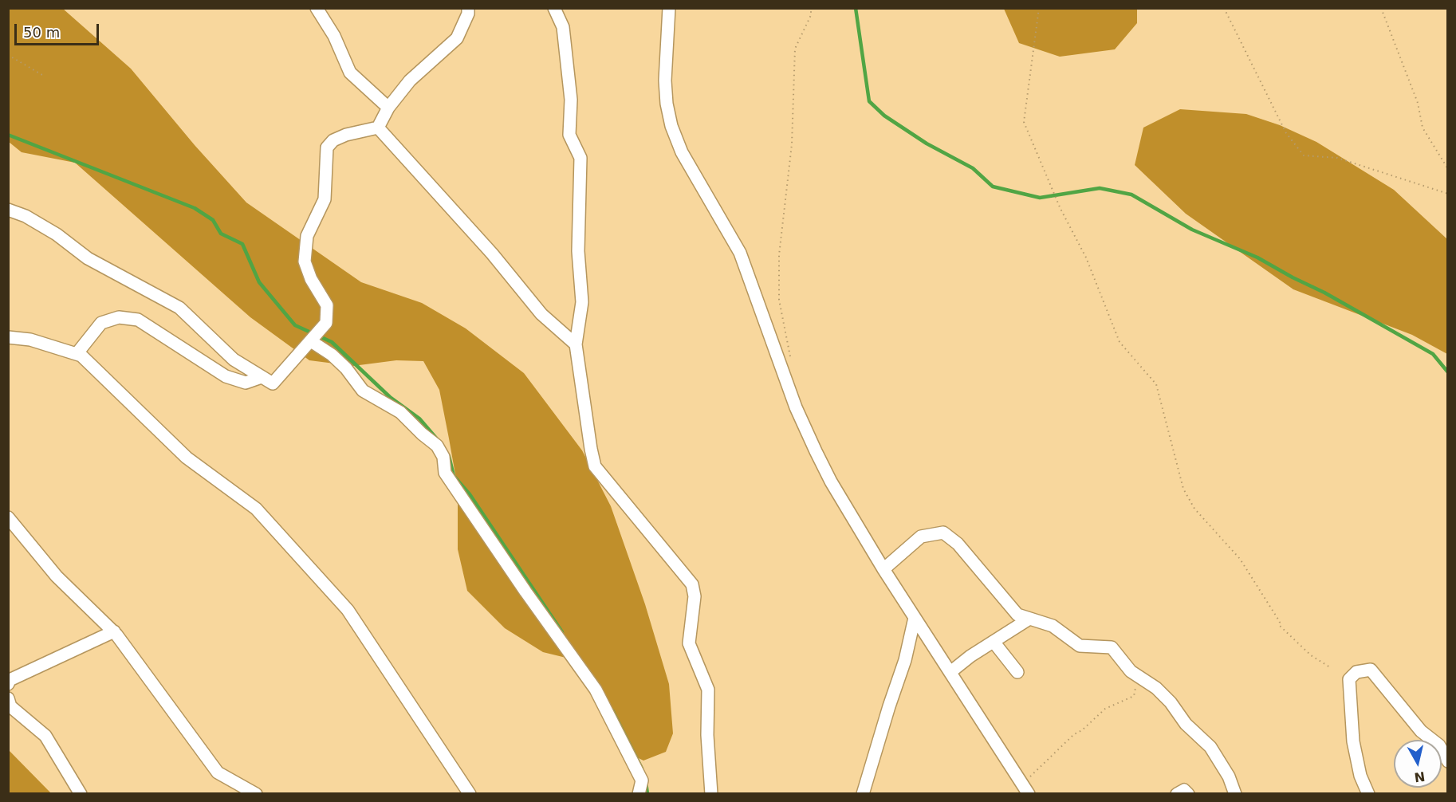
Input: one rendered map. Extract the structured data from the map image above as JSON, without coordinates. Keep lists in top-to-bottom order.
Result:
{
  "scale_bar": "50 m",
  "north": "bottom"
}
